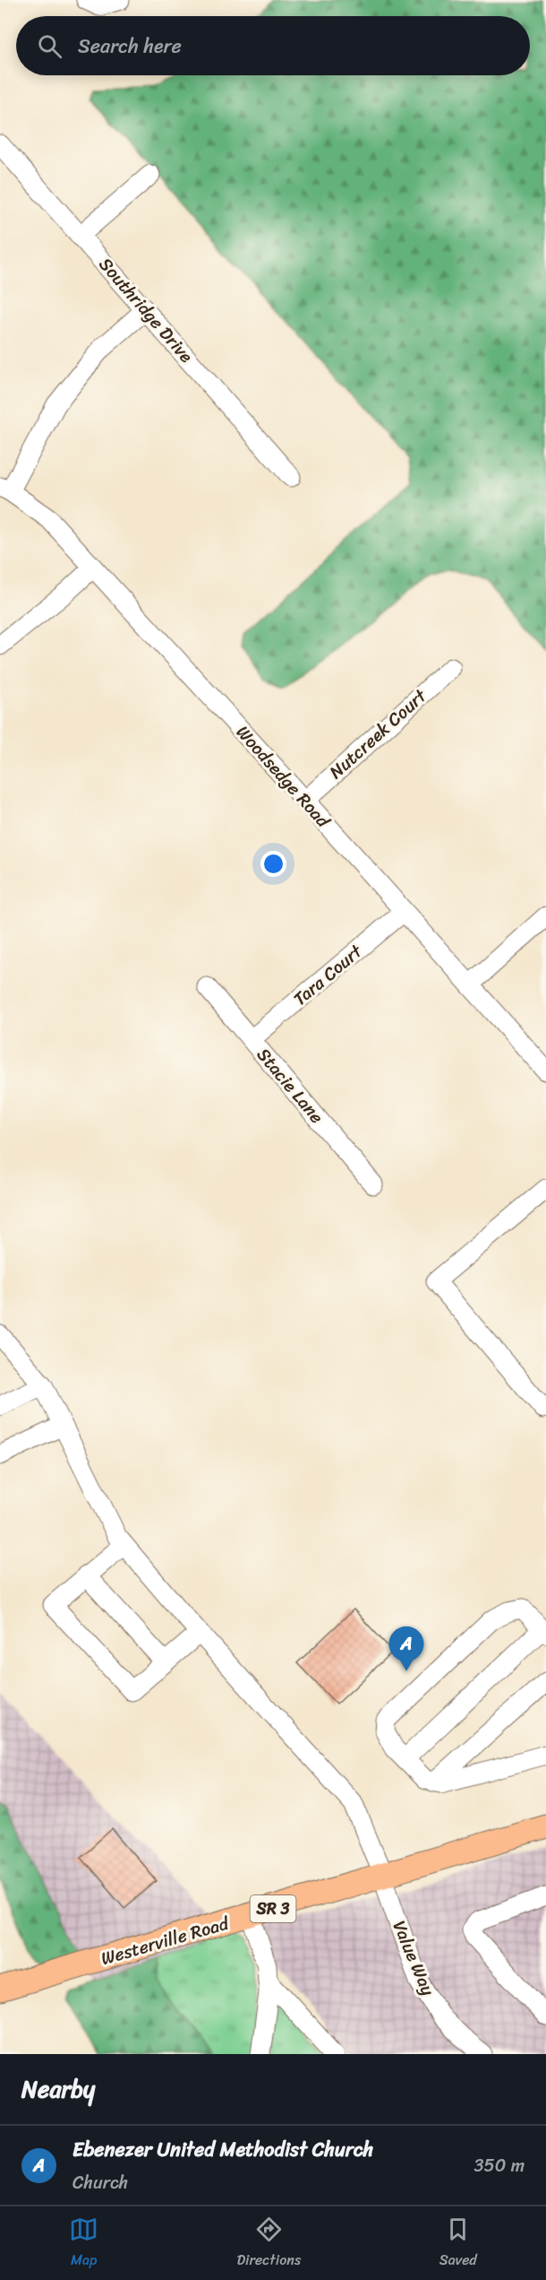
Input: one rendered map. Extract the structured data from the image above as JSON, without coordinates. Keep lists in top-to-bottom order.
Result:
{
  "streets": {
    "main road": ["SR 3", "Westerville Road"],
    "street": [
      "Southridge Drive",
      "Nutcreek Court",
      "Woodsedge Road",
      "Tara Court",
      "Stacie Lane",
      "Value Way"
    ]
  },
  "crossings": [
    ["Nutcreek Court", "Woodsedge Road"],
    ["Woodsedge Road", "Tara Court"],
    ["Tara Court", "Stacie Lane"],
    ["Westerville Road", "Value Way"]
  ],
  "page": {
    "search": "Search here",
    "pins": "A",
    "heading": "Nearby",
    "list": [
      {
        "mark": "A",
        "name": "Ebenezer United Methodist Church",
        "note": "Church",
        "value": "350 m"
      }
    ],
    "nav": ["Map", "Directions", "Saved"]
  }
}
